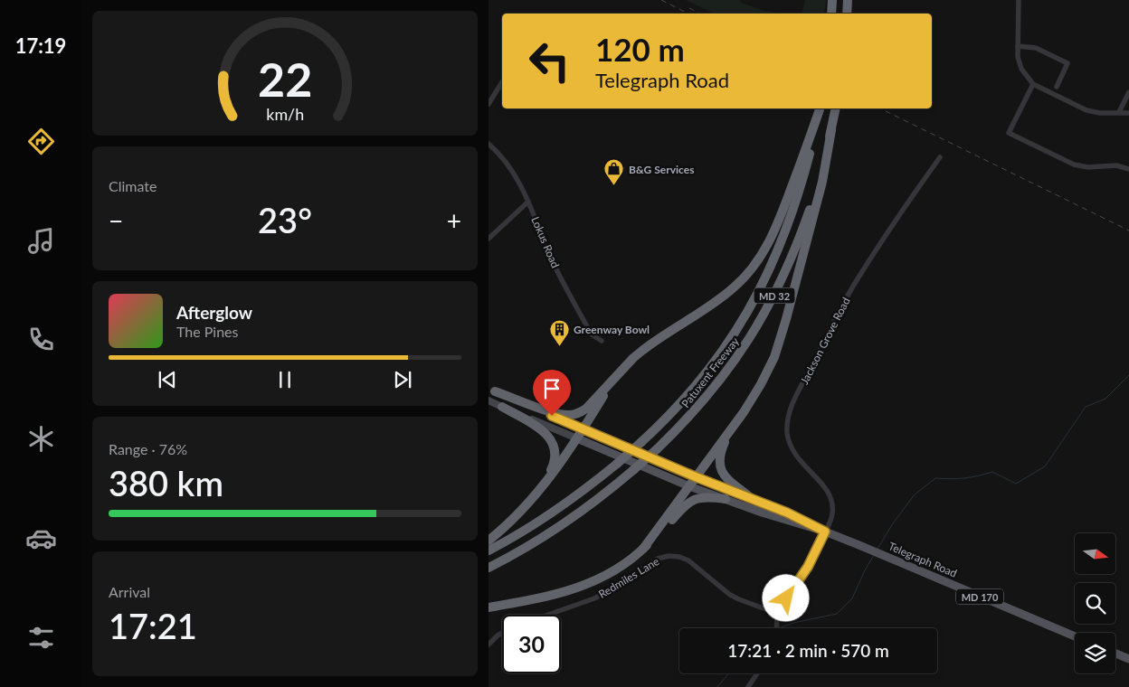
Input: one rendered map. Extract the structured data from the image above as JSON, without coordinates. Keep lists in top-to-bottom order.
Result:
{
  "streets": {
    "highway": ["MD 32", "Patuxent Freeway"],
    "main road": ["Telegraph Road", "MD 170"],
    "street": ["Lokus Road", "Jackson Grove Road", "Redmiles Lane"]
  },
  "crossings": [
    ["Jackson Grove Road", "Telegraph Road"]
  ],
  "places": {
    "shop": ["B&G Services"],
    "building": ["Greenway Bowl"]
  },
  "north": "right",
  "page": {
    "tabs": "17:19",
    "turn": ["120 m", "Telegraph Road"],
    "tile": [
      "Climate",
      ["Range · 76%", "380 km"],
      ["Arrival", "17:21"]
    ],
    "heat": ["−", "23°", "+"],
    "song": ["Afterglow", "The Pines"],
    "limit": "30",
    "trip": "17:21 · 2 min · 570 m",
    "gauge": ["22", "km/h"]
  }
}
